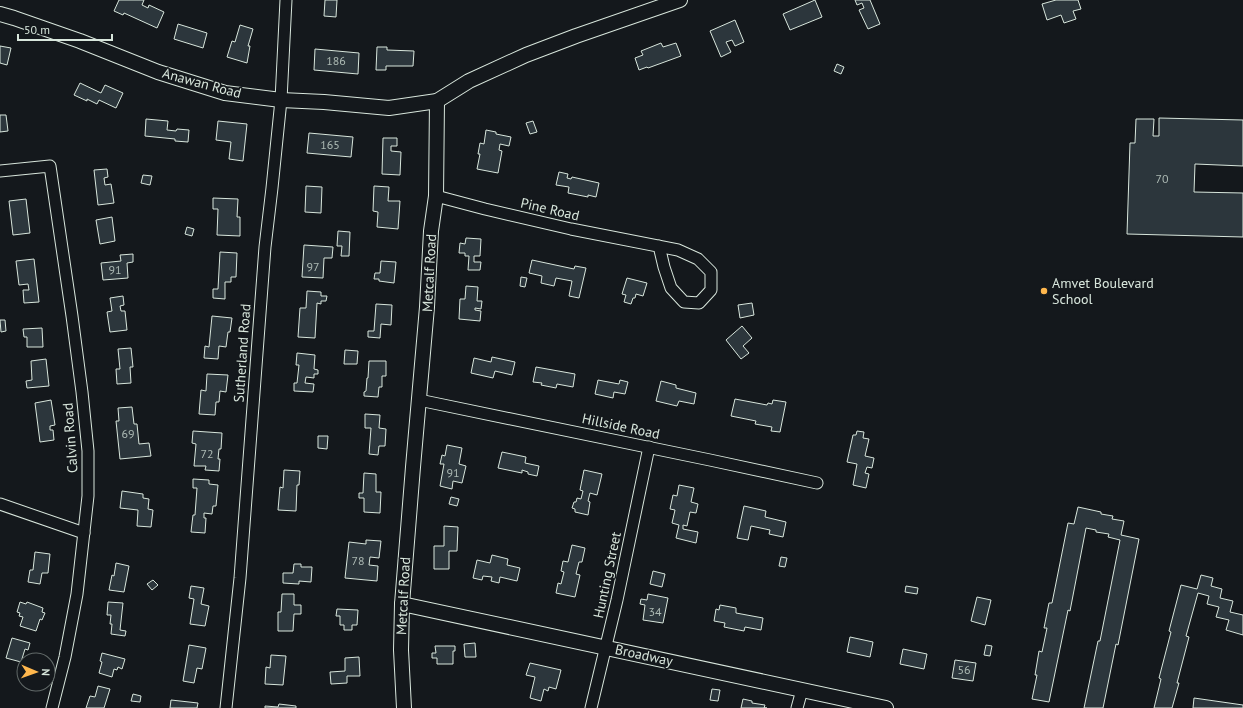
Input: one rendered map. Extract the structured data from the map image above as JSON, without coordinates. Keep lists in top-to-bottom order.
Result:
{
  "streets": {
    "street": [
      "Anawan Road",
      "Pine Road",
      "Metcalf Road",
      "Sutherland Road",
      "Hillside Road",
      "Calvin Road",
      "Hunting Street",
      "Broadway"
    ]
  },
  "crossings": [
    ["Anawan Road", "Metcalf Road"],
    ["Anawan Road", "Sutherland Road"],
    ["Pine Road", "Metcalf Road"],
    ["Metcalf Road", "Hillside Road"],
    ["Metcalf Road", "Broadway"],
    ["Hillside Road", "Hunting Street"],
    ["Hunting Street", "Broadway"]
  ],
  "places": ["Amvet Boulevard School"],
  "house_numbers": [
    "186",
    "165",
    "70",
    "97",
    "91",
    "69",
    "72",
    "91",
    "78",
    "34",
    "56"
  ],
  "scale_bar": "50 m",
  "north": "right"
}
